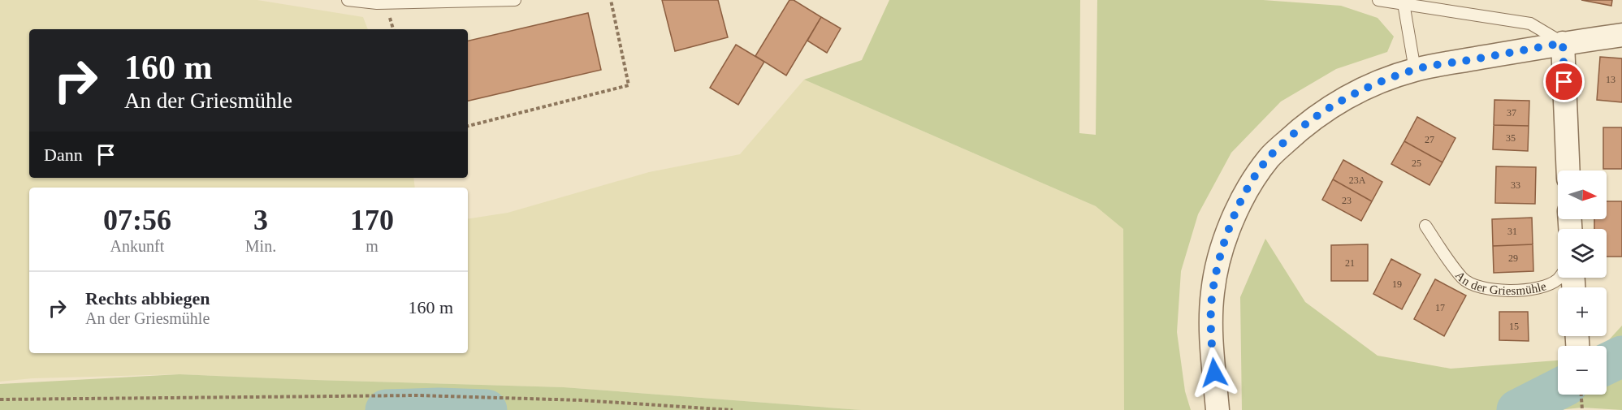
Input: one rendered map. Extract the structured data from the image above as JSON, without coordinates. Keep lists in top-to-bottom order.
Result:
{
  "streets": {
    "lane": ["An der Griesmühle"]
  },
  "house_numbers": [
    "13",
    "37",
    "35",
    "27",
    "25",
    "23A",
    "33",
    "23",
    "31",
    "29",
    "21",
    "19",
    "17",
    "15"
  ],
  "north": "right",
  "page": {
    "turn": ["160 m", "An der Griesmühle"],
    "then": "Dann",
    "map_buttons": ["+", "−"],
    "eta": [
      "07:56",
      "Ankunft",
      "3",
      "Min.",
      "170",
      "m"
    ],
    "list": [
      {
        "name": "Rechts abbiegen",
        "note": "An der Griesmühle",
        "value": "160 m"
      }
    ]
  }
}
